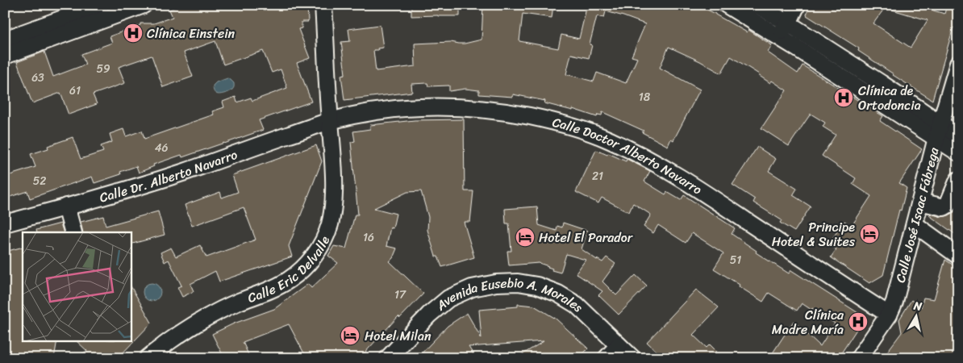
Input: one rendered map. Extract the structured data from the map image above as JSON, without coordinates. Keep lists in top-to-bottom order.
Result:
{
  "streets": {
    "street": [
      "Calle Doctor Alberto Navarro",
      "Calle Dr. Alberto Navarro",
      "Calle José Isaac Fábrega",
      "Calle Eric Delvalle",
      "Avenida Eusebio A. Morales"
    ]
  },
  "crossings": [
    ["Calle Doctor Alberto Navarro", "Calle Dr. Alberto Navarro"],
    ["Calle Doctor Alberto Navarro", "Calle José Isaac Fábrega"],
    ["Calle Doctor Alberto Navarro", "Calle Eric Delvalle"],
    ["Calle Dr. Alberto Navarro", "Calle Eric Delvalle"]
  ],
  "places": {
    "hospital": ["Clínica Einstein", "Clínica de Ortodoncia", "Clínica Madre María"],
    "hotel": ["Principe Hotel & Suites", "Hotel El Parador", "Hotel Milan"]
  },
  "house_numbers": [
    "59",
    "63",
    "61",
    "18",
    "46",
    "21",
    "52",
    "16",
    "51",
    "17"
  ],
  "north": "top"
}
